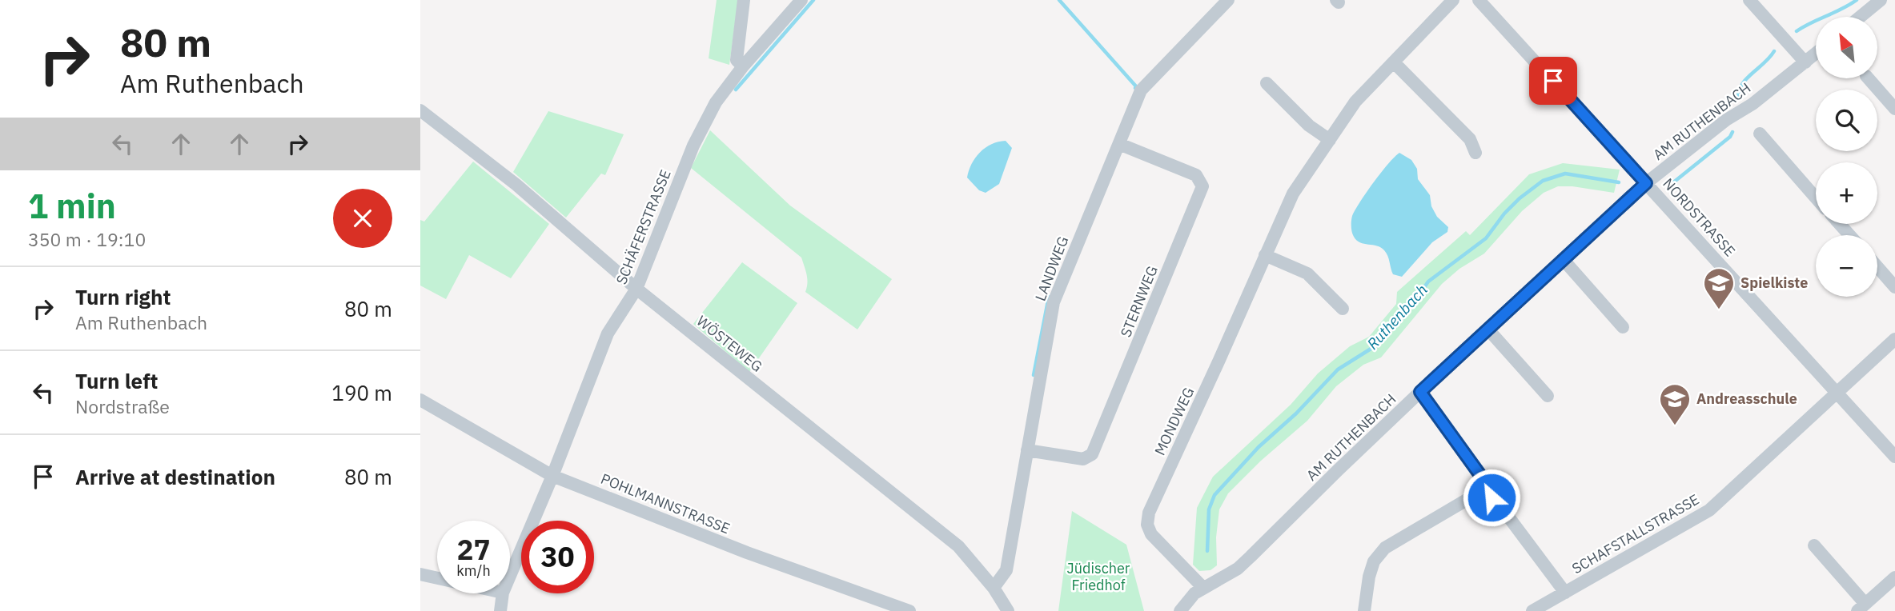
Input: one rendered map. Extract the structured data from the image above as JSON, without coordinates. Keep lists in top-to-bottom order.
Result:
{
  "streets": {
    "street": [
      "AM RUTHENBACH",
      "NORDSTRASSE",
      "SCHÄFERSTRASSE",
      "LANDWEG",
      "STERNWEG",
      "WÖSTEWEG",
      "MONDWEG",
      "POHLMANNSTRASSE",
      "SCHAFSTALLSTRASSE"
    ]
  },
  "crossings": [
    ["AM RUTHENBACH", "NORDSTRASSE"],
    ["AM RUTHENBACH", "MONDWEG"],
    ["NORDSTRASSE", "SCHAFSTALLSTRASSE"],
    ["SCHÄFERSTRASSE", "WÖSTEWEG"],
    ["SCHÄFERSTRASSE", "POHLMANNSTRASSE"],
    ["LANDWEG", "STERNWEG"],
    ["LANDWEG", "WÖSTEWEG"]
  ],
  "water": ["Ruthenbach"],
  "parks": ["Jüdischer Friedhof"],
  "places": {
    "school or university": ["Spielkiste", "Andreasschule"]
  },
  "north": "top left",
  "page": {
    "turn": ["80 m", "Am Ruthenbach"],
    "map_buttons": ["+", "−"],
    "heading": ["1 min", "350 m · 19:10"],
    "list": [
      {
        "name": "Turn right",
        "note": "Am Ruthenbach",
        "value": "80 m"
      },
      {
        "name": "Turn left",
        "note": "Nordstraße",
        "value": "190 m"
      },
      {
        "name": "Arrive at destination",
        "value": "80 m"
      }
    ],
    "speed": "27 km/h",
    "limit": "30"
  }
}
